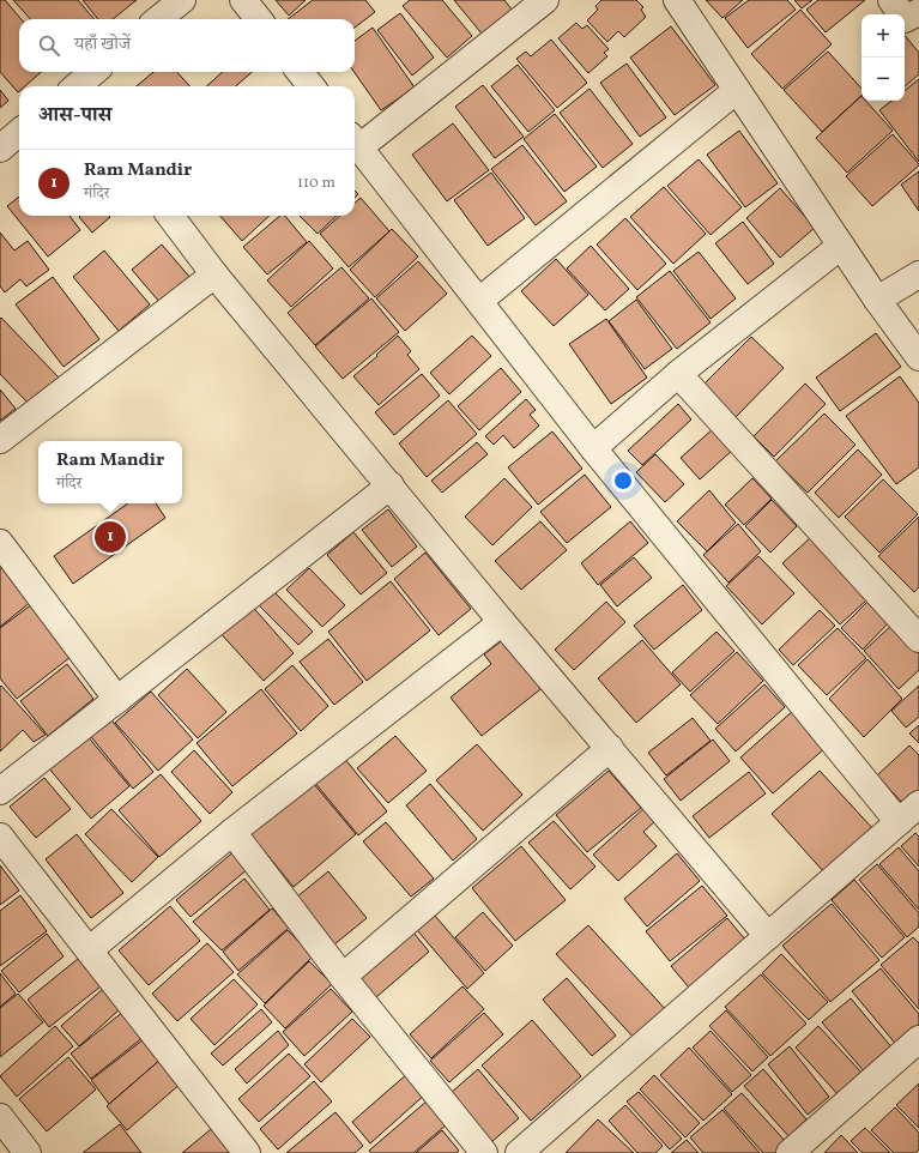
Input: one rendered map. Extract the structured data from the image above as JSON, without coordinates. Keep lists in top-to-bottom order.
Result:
{
  "page": {
    "map_buttons": ["+", "−"],
    "search": "यहाँ खोजें",
    "heading": "आस-पास",
    "list": [
      {
        "mark": "1",
        "name": "Ram Mandir",
        "note": "मंदिर",
        "value": "110 m"
      }
    ],
    "popup": ["Ram Mandir", "मंदिर"],
    "pins": "1"
  }
}
